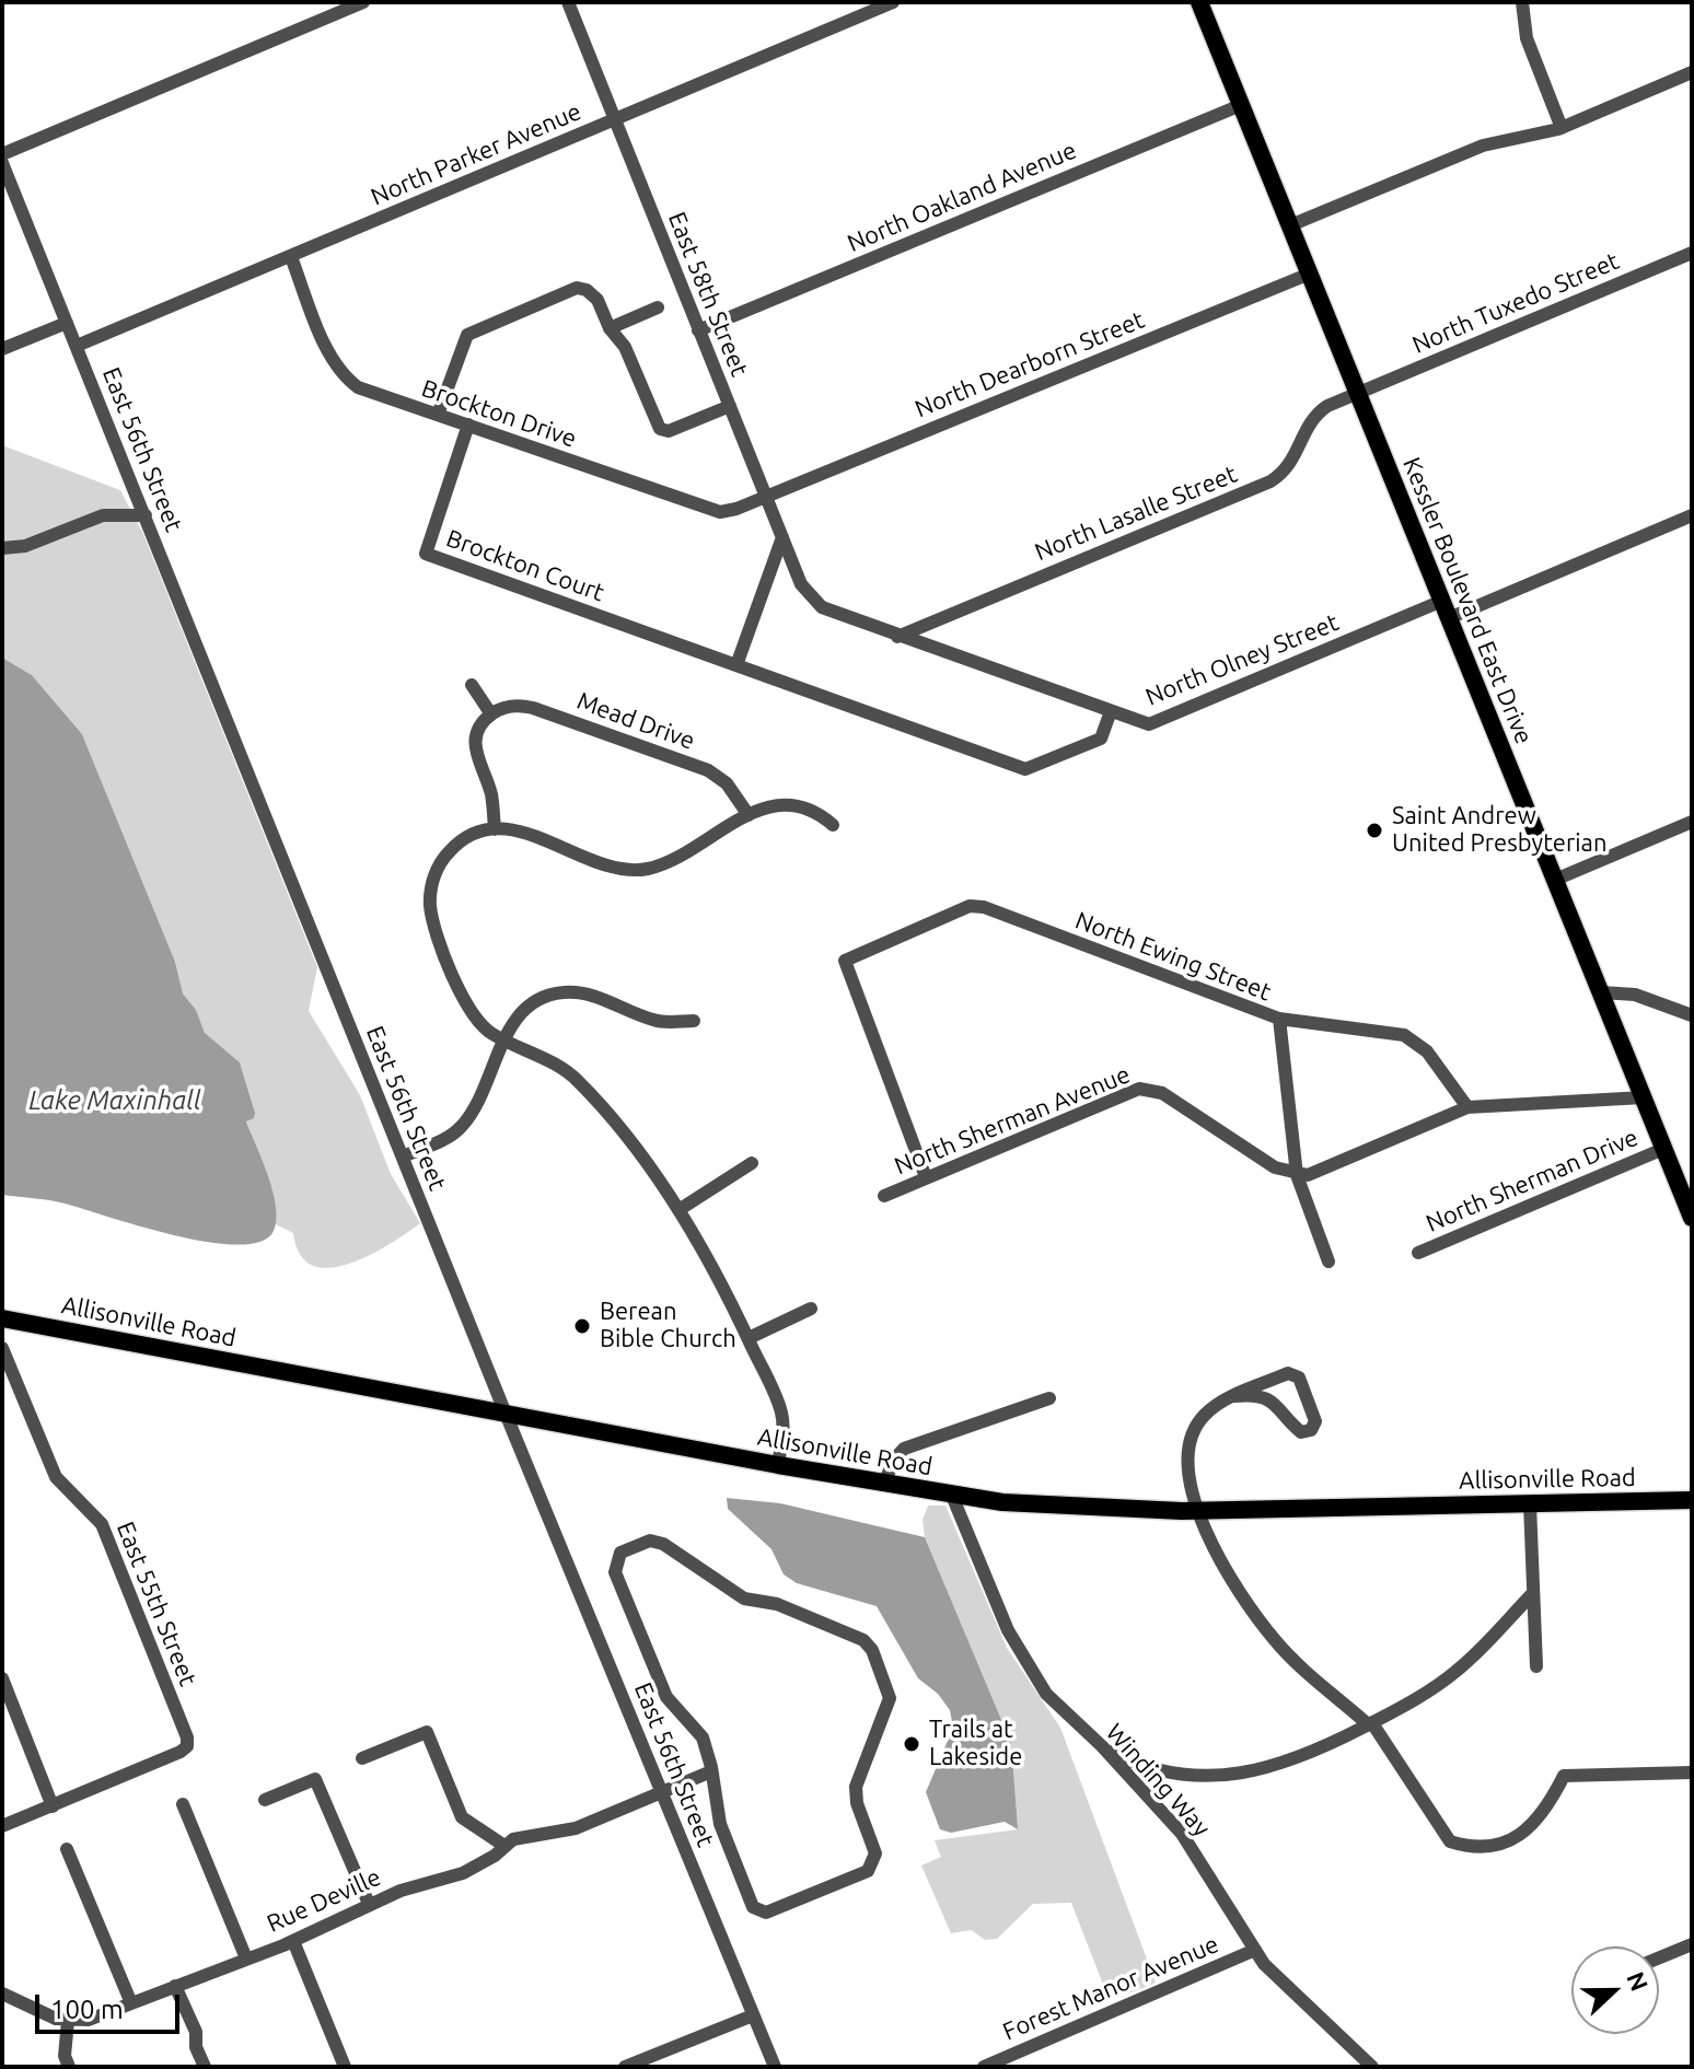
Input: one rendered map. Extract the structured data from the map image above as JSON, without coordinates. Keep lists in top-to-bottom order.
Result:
{
  "streets": {
    "main road": ["Kessler Boulevard East Drive", "Allisonville Road"],
    "street": [
      "North Parker Avenue",
      "North Oakland Avenue",
      "East 58th Street",
      "North Tuxedo Street",
      "North Dearborn Street",
      "Brockton Drive",
      "East 56th Street",
      "North Lasalle Street",
      "Brockton Court",
      "North Olney Street",
      "Mead Drive",
      "North Ewing Street",
      "North Sherman Avenue",
      "North Sherman Drive",
      "East 55th Street",
      "Winding Way",
      "Rue Deville",
      "Forest Manor Avenue"
    ]
  },
  "crossings": [
    ["North Parker Avenue", "East 58th Street"],
    ["North Parker Avenue", "Brockton Drive"],
    ["North Parker Avenue", "East 56th Street"],
    ["North Oakland Avenue", "East 58th Street"],
    ["North Oakland Avenue", "Kessler Boulevard East Drive"],
    ["East 58th Street", "North Dearborn Street"],
    ["East 58th Street", "Brockton Drive"],
    ["East 58th Street", "North Lasalle Street"],
    ["North Tuxedo Street", "North Lasalle Street"],
    ["North Tuxedo Street", "Kessler Boulevard East Drive"],
    ["North Dearborn Street", "Brockton Drive"],
    ["North Dearborn Street", "Kessler Boulevard East Drive"],
    ["Brockton Drive", "Brockton Court"],
    ["East 56th Street", "Allisonville Road"],
    ["East 56th Street", "Rue Deville"],
    ["North Lasalle Street", "Kessler Boulevard East Drive"],
    ["Brockton Court", "North Olney Street"],
    ["Kessler Boulevard East Drive", "North Olney Street"],
    ["Kessler Boulevard East Drive", "North Sherman Drive"],
    ["North Ewing Street", "North Sherman Avenue"],
    ["Allisonville Road", "Winding Way"],
    ["Winding Way", "Forest Manor Avenue"]
  ],
  "water": ["Lake Maxinhall"],
  "places": ["Saint Andrew United Presbyterian", "Berean Bible Church", "Trails at Lakeside"],
  "scale_bar": "100 m",
  "north": "right"
}
